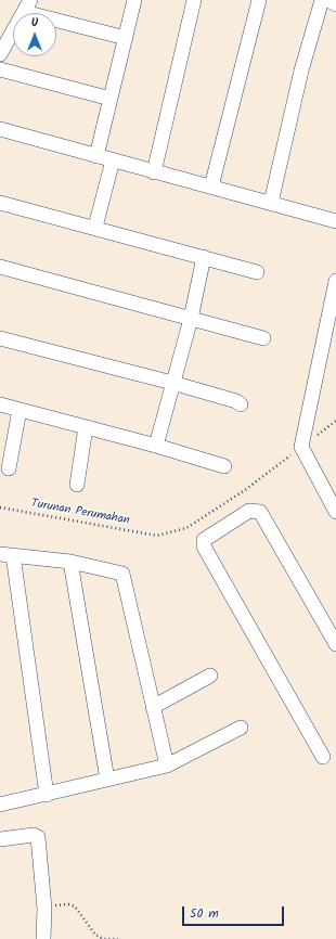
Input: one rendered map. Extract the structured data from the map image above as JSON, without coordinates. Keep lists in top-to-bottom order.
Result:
{
  "streets": {
    "path": ["Turunan Perumahan"]
  },
  "scale_bar": "50 m",
  "north": "top"
}
